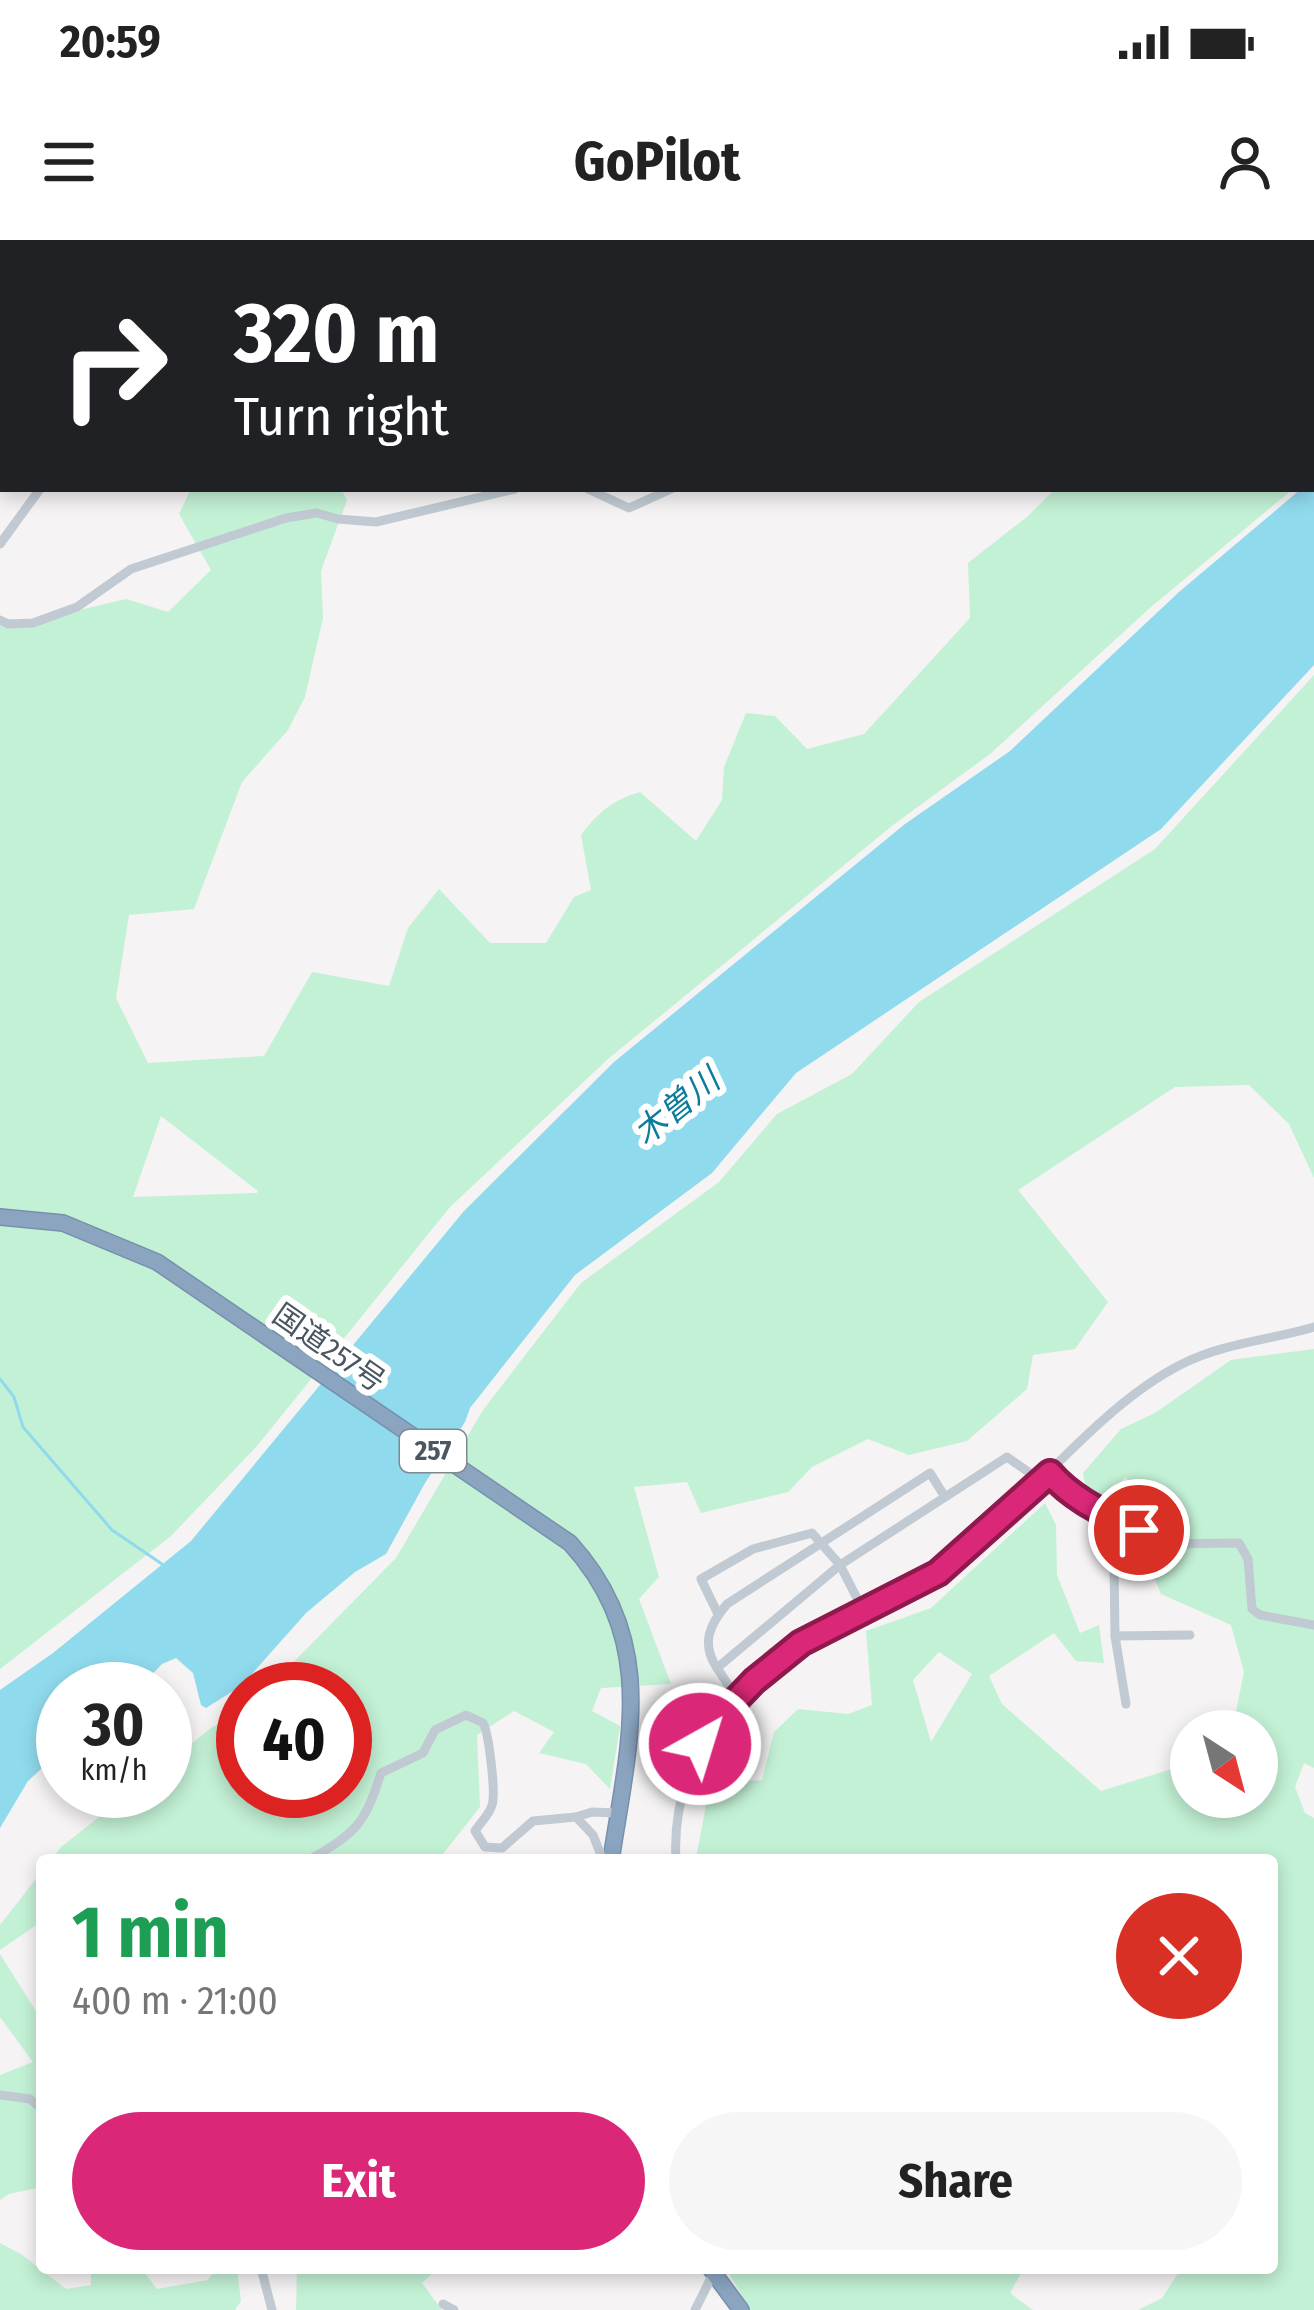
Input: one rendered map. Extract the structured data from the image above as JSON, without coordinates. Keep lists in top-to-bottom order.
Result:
{
  "streets": {
    "highway": ["国道257号", "257"]
  },
  "water": ["木曽川"],
  "north": "bottom right",
  "page": {
    "status": "20:59",
    "header": "GoPilot",
    "turn": ["320 m", "Turn right"],
    "speed": "30 km/h",
    "limit": "40",
    "heading": ["1 min", "400 m · 21:00"],
    "buttons": ["Exit", "Share"]
  }
}
